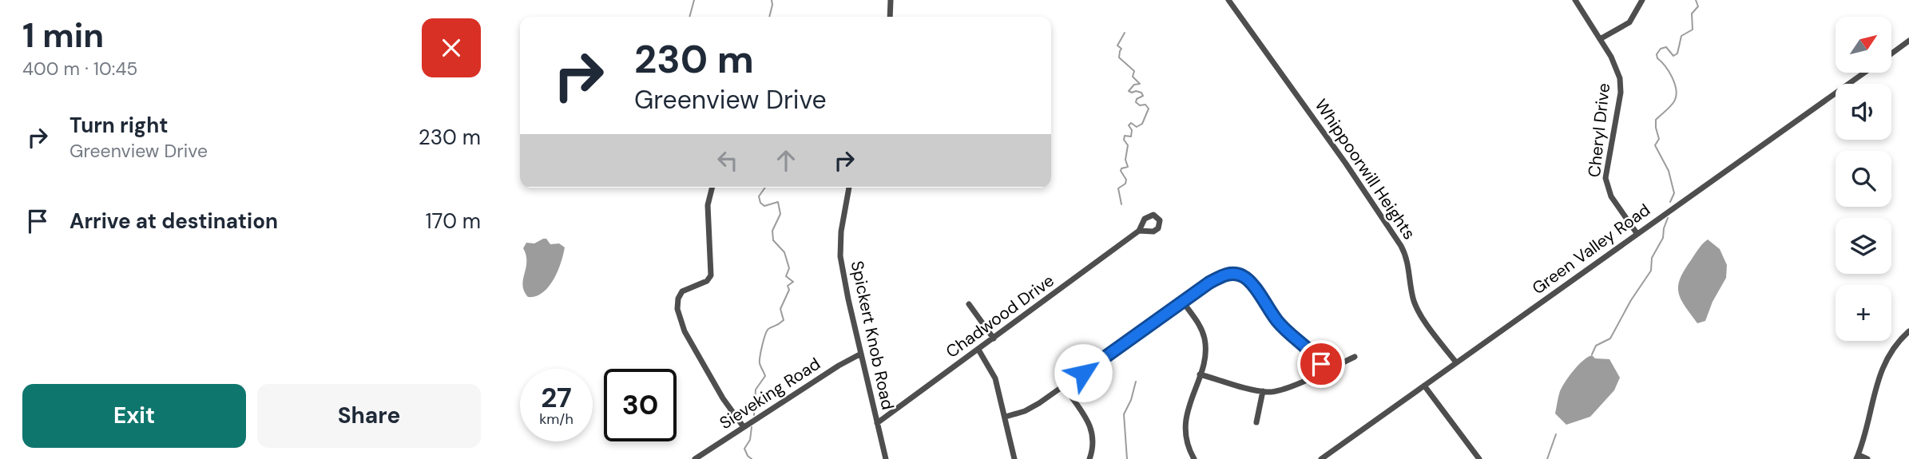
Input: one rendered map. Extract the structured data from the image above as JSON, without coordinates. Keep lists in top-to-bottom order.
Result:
{
  "streets": {
    "street": [
      "Cheryl Drive",
      "Whippoorwill Heights",
      "Green Valley Road",
      "Chadwood Drive",
      "Spickert Knob Road",
      "Sieveking Road"
    ]
  },
  "crossings": [
    ["Cheryl Drive", "Green Valley Road"],
    ["Whippoorwill Heights", "Green Valley Road"],
    ["Chadwood Drive", "Spickert Knob Road"],
    ["Spickert Knob Road", "Sieveking Road"]
  ],
  "north": "top right",
  "page": {
    "heading": ["1 min", "400 m · 10:45"],
    "map_buttons": "+",
    "turn": ["230 m", "Greenview Drive"],
    "list": [
      {
        "name": "Turn right",
        "note": "Greenview Drive",
        "value": "230 m"
      },
      {
        "name": "Arrive at destination",
        "value": "170 m"
      }
    ],
    "speed": "27 km/h",
    "limit": "30",
    "buttons": ["Exit", "Share"]
  }
}
